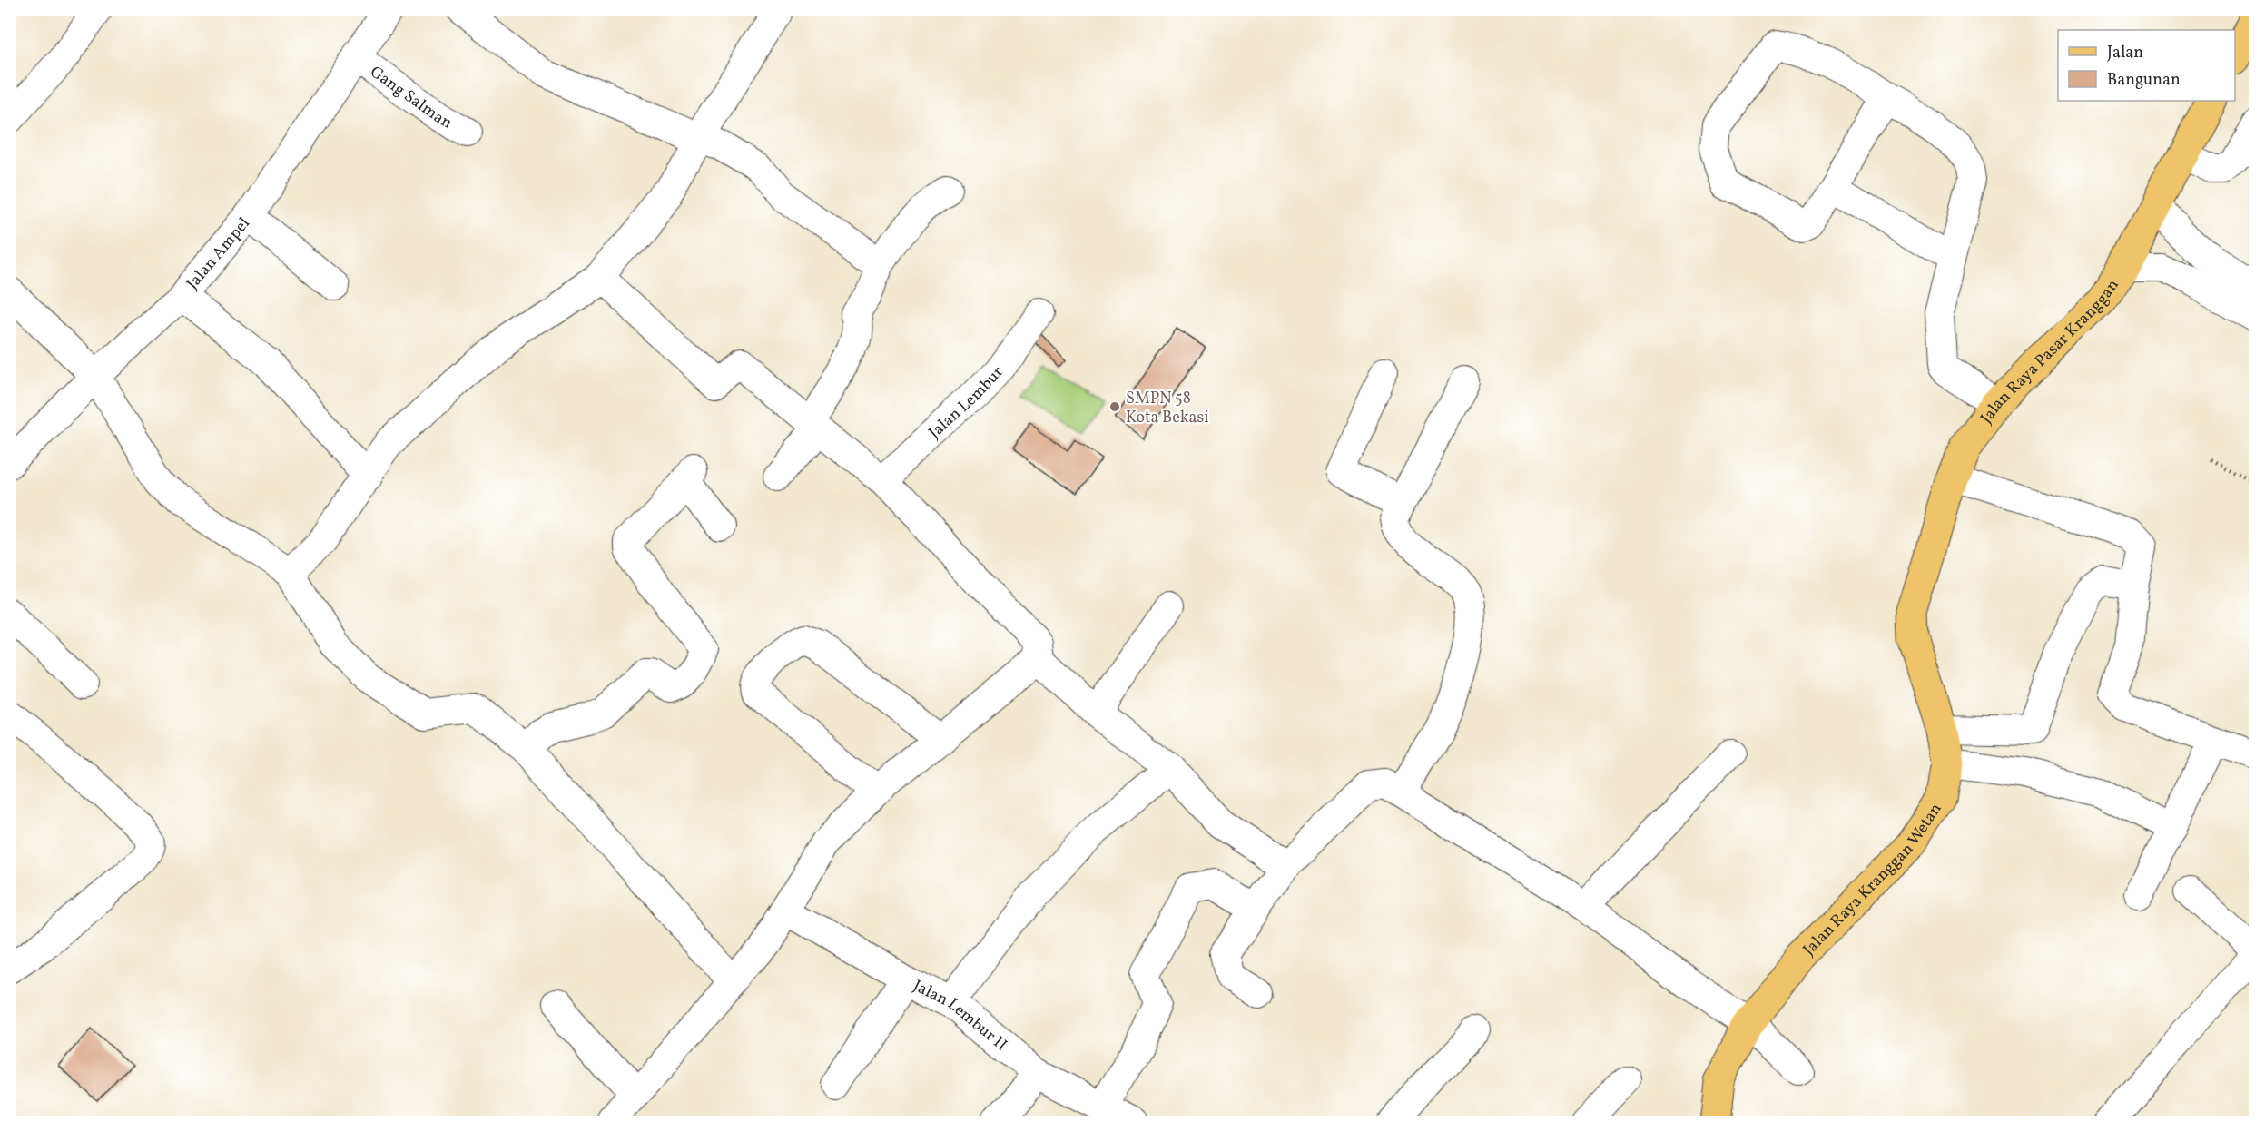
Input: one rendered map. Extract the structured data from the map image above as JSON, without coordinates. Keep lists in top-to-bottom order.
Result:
{
  "streets": {
    "main road": ["Jalan Raya Pasar Kranggan", "Jalan Raya Kranggan Wetan"],
    "street": [
      "Gang Salman",
      "Jalan Ampel",
      "Jalan Lembur",
      "Jalan Lembur II"
    ]
  },
  "crossings": [
    ["Gang Salman", "Jalan Ampel"],
    ["Jalan Raya Pasar Kranggan", "Jalan Raya Kranggan Wetan"]
  ],
  "places": ["SMPN 58 Kota Bekasi"],
  "legend": ["Jalan", "Bangunan"]
}
